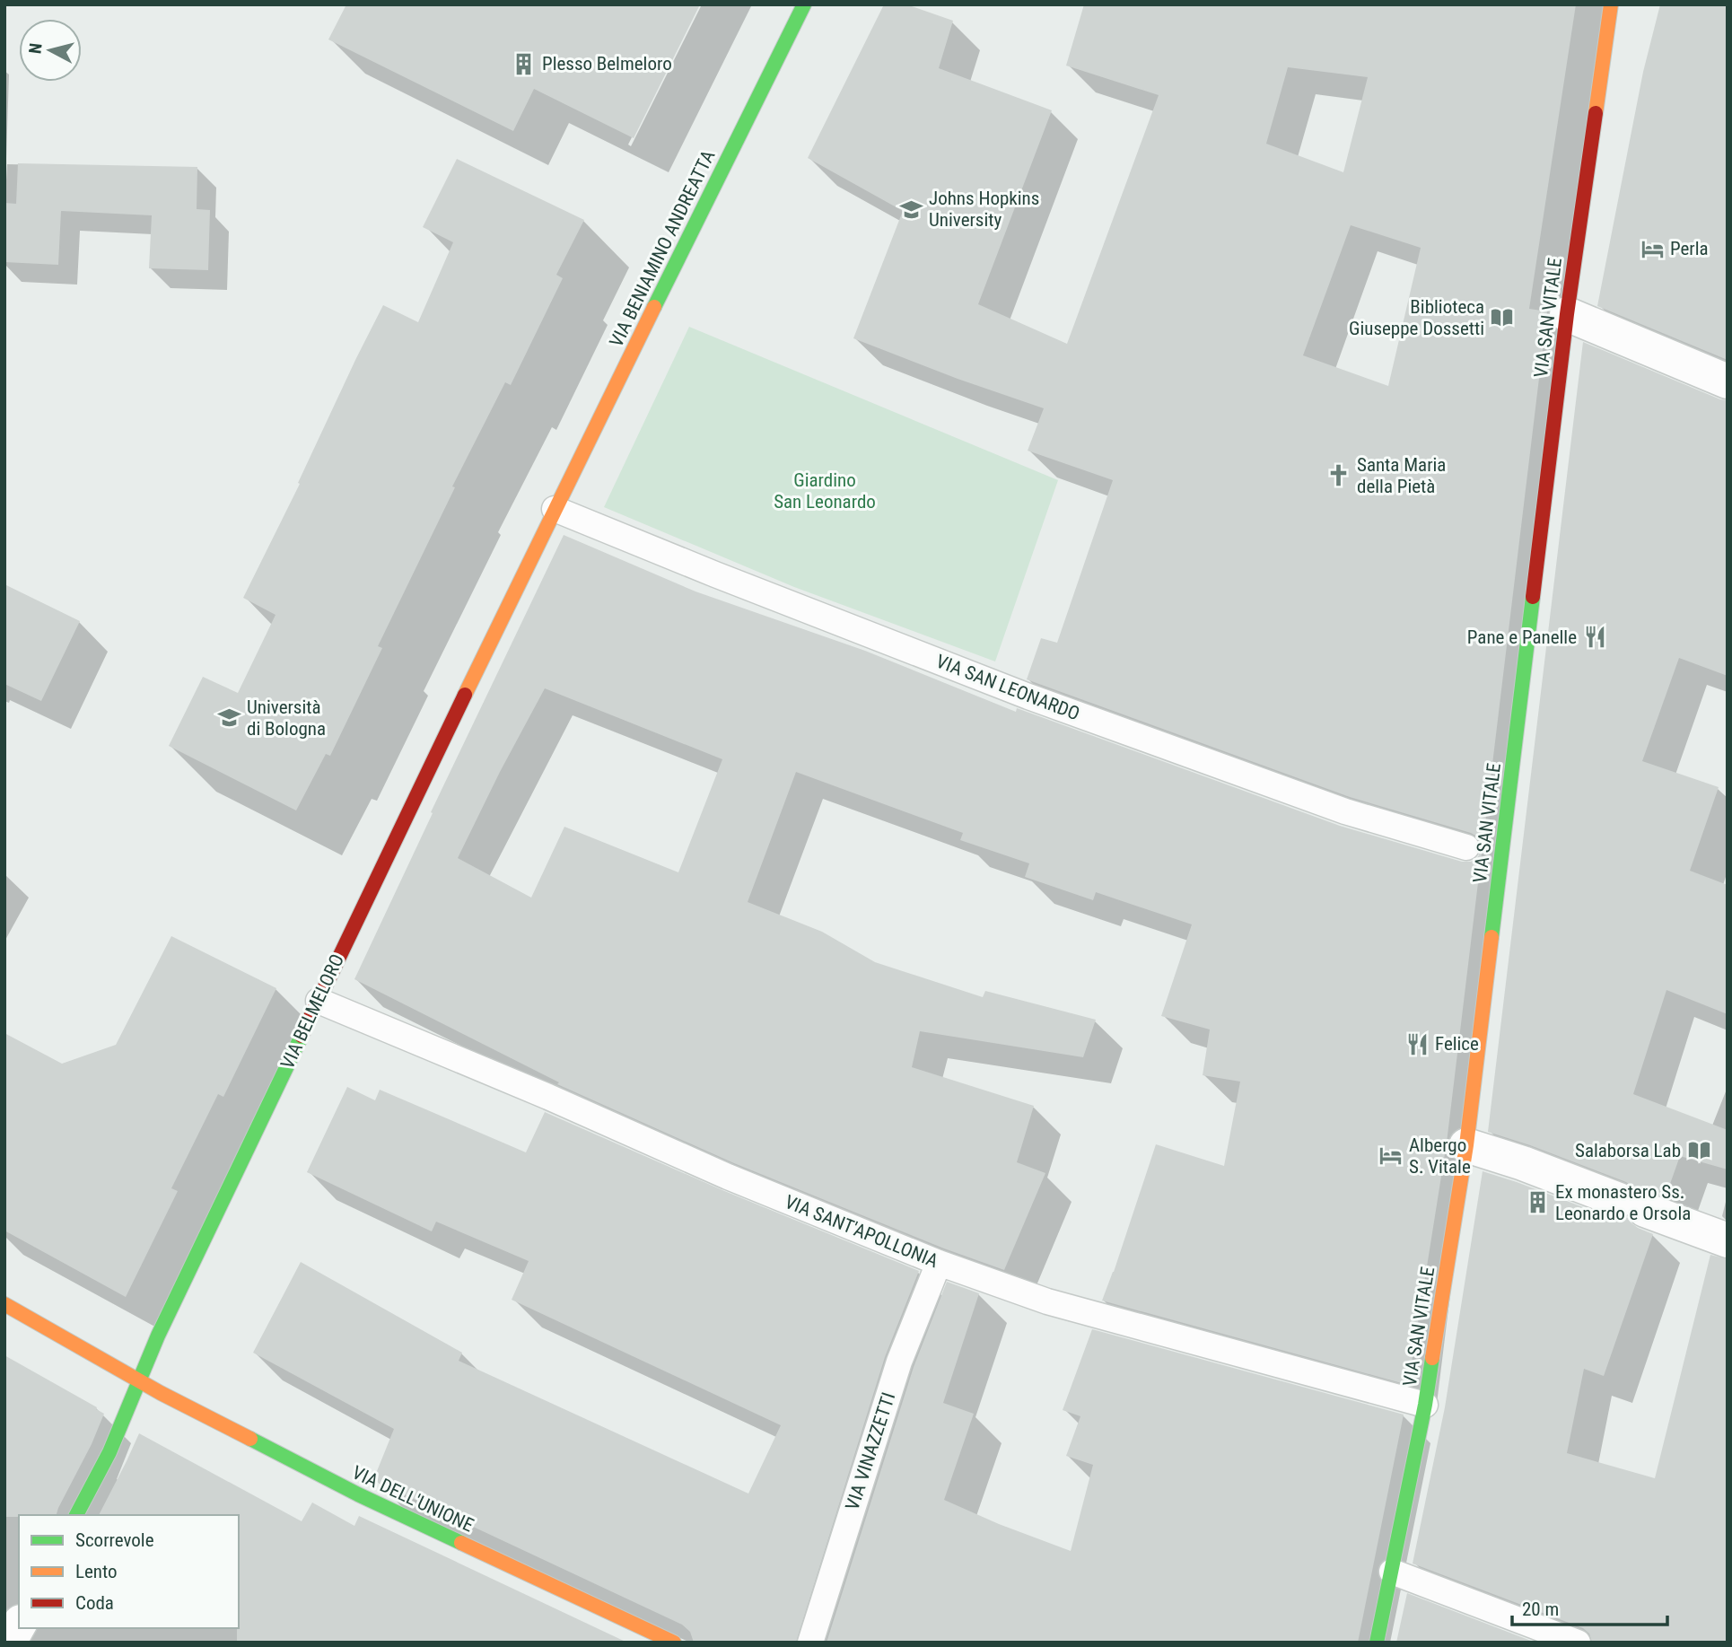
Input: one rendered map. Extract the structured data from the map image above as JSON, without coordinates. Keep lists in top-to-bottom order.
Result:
{
  "streets": {
    "street": [
      "VIA BENIAMINO ANDREATTA",
      "VIA SAN VITALE",
      "VIA BELMELORO",
      "VIA DELL'UNIONE"
    ],
    "lane": ["VIA SAN LEONARDO", "VIA SANT'APOLLONIA", "VIA VINAZZETTI"]
  },
  "crossings": [
    ["VIA BENIAMINO ANDREATTA", "VIA SAN LEONARDO"],
    ["VIA BENIAMINO ANDREATTA", "VIA BELMELORO"],
    ["VIA SAN VITALE", "VIA SANT'APOLLONIA"],
    ["VIA SAN LEONARDO", "VIA BELMELORO"],
    ["VIA BELMELORO", "VIA SANT'APOLLONIA"],
    ["VIA BELMELORO", "VIA DELL'UNIONE"],
    ["VIA SANT'APOLLONIA", "VIA VINAZZETTI"]
  ],
  "parks": ["Giardino San Leonardo"],
  "places": {
    "building": ["Plesso Belmeloro", "Ex monastero Ss. Leonardo e Orsola"],
    "school or university": ["Johns Hopkins University", "Università di Bologna"],
    "hotel": ["Perla", "Albergo S. Vitale"],
    "library": ["Biblioteca Giuseppe Dossetti", "Salaborsa Lab"],
    "church": ["Santa Maria della Pietà"],
    "restaurant": ["Pane e Panelle", "Felice"]
  },
  "legend": ["Scorrevole", "Lento", "Coda"],
  "scale_bar": "20 m",
  "north": "left"
}
